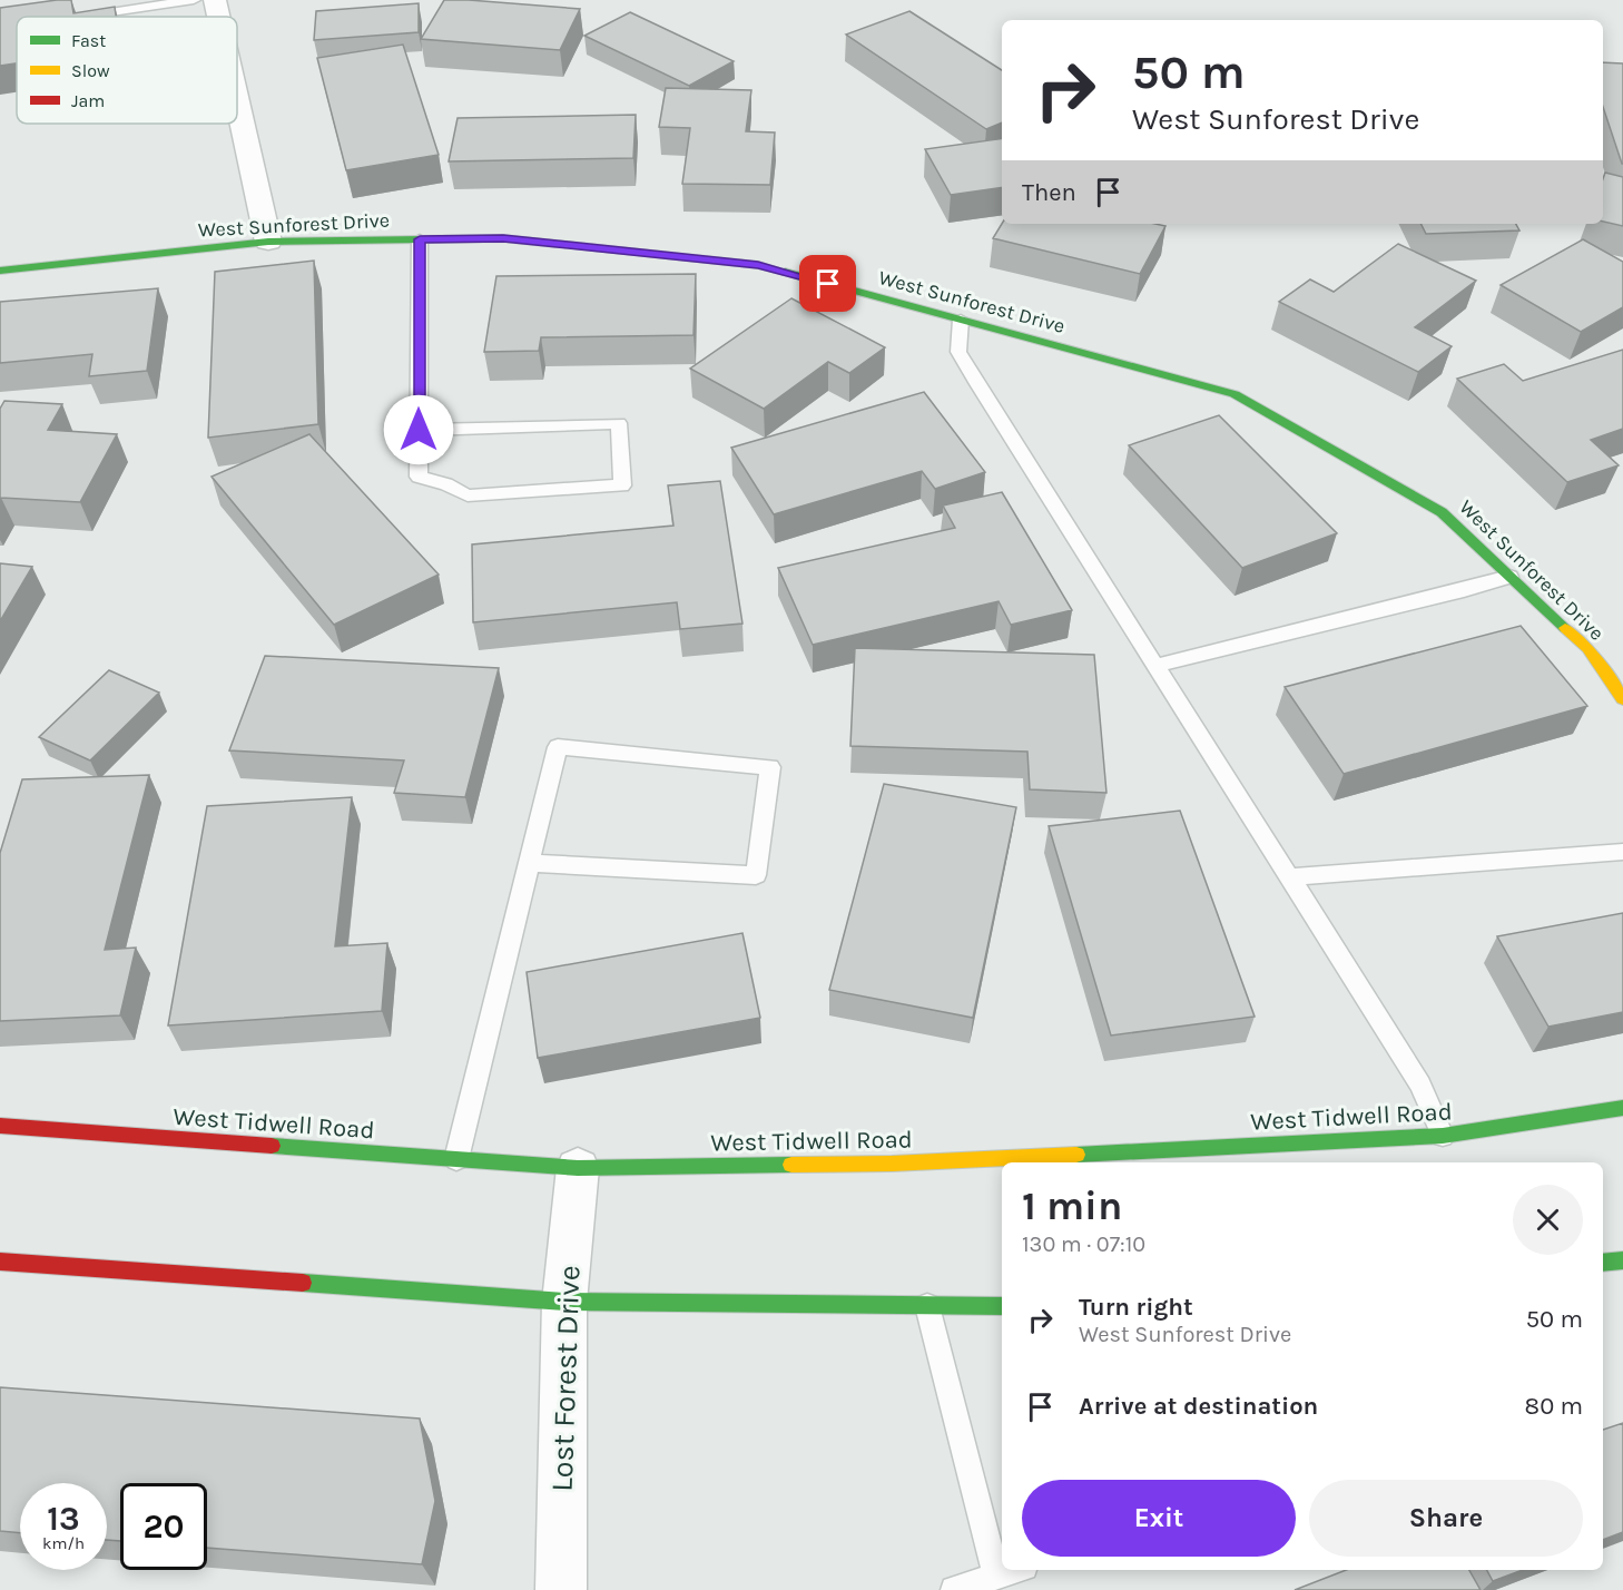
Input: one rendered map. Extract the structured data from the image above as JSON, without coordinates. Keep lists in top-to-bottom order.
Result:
{
  "streets": {
    "main road": ["West Sunforest Drive", "West Tidwell Road"],
    "street": ["Lost Forest Drive"]
  },
  "crossings": [
    ["West Tidwell Road", "Lost Forest Drive"]
  ],
  "legend": ["Fast", "Slow", "Jam"],
  "page": {
    "turn": ["50 m", "West Sunforest Drive"],
    "then": "Then",
    "heading": ["1 min", "130 m · 07:10"],
    "list": [
      {
        "name": "Turn right",
        "note": "West Sunforest Drive",
        "value": "50 m"
      },
      {
        "name": "Arrive at destination",
        "value": "80 m"
      }
    ],
    "buttons": ["Exit", "Share"],
    "speed": "13 km/h",
    "limit": "20"
  }
}
